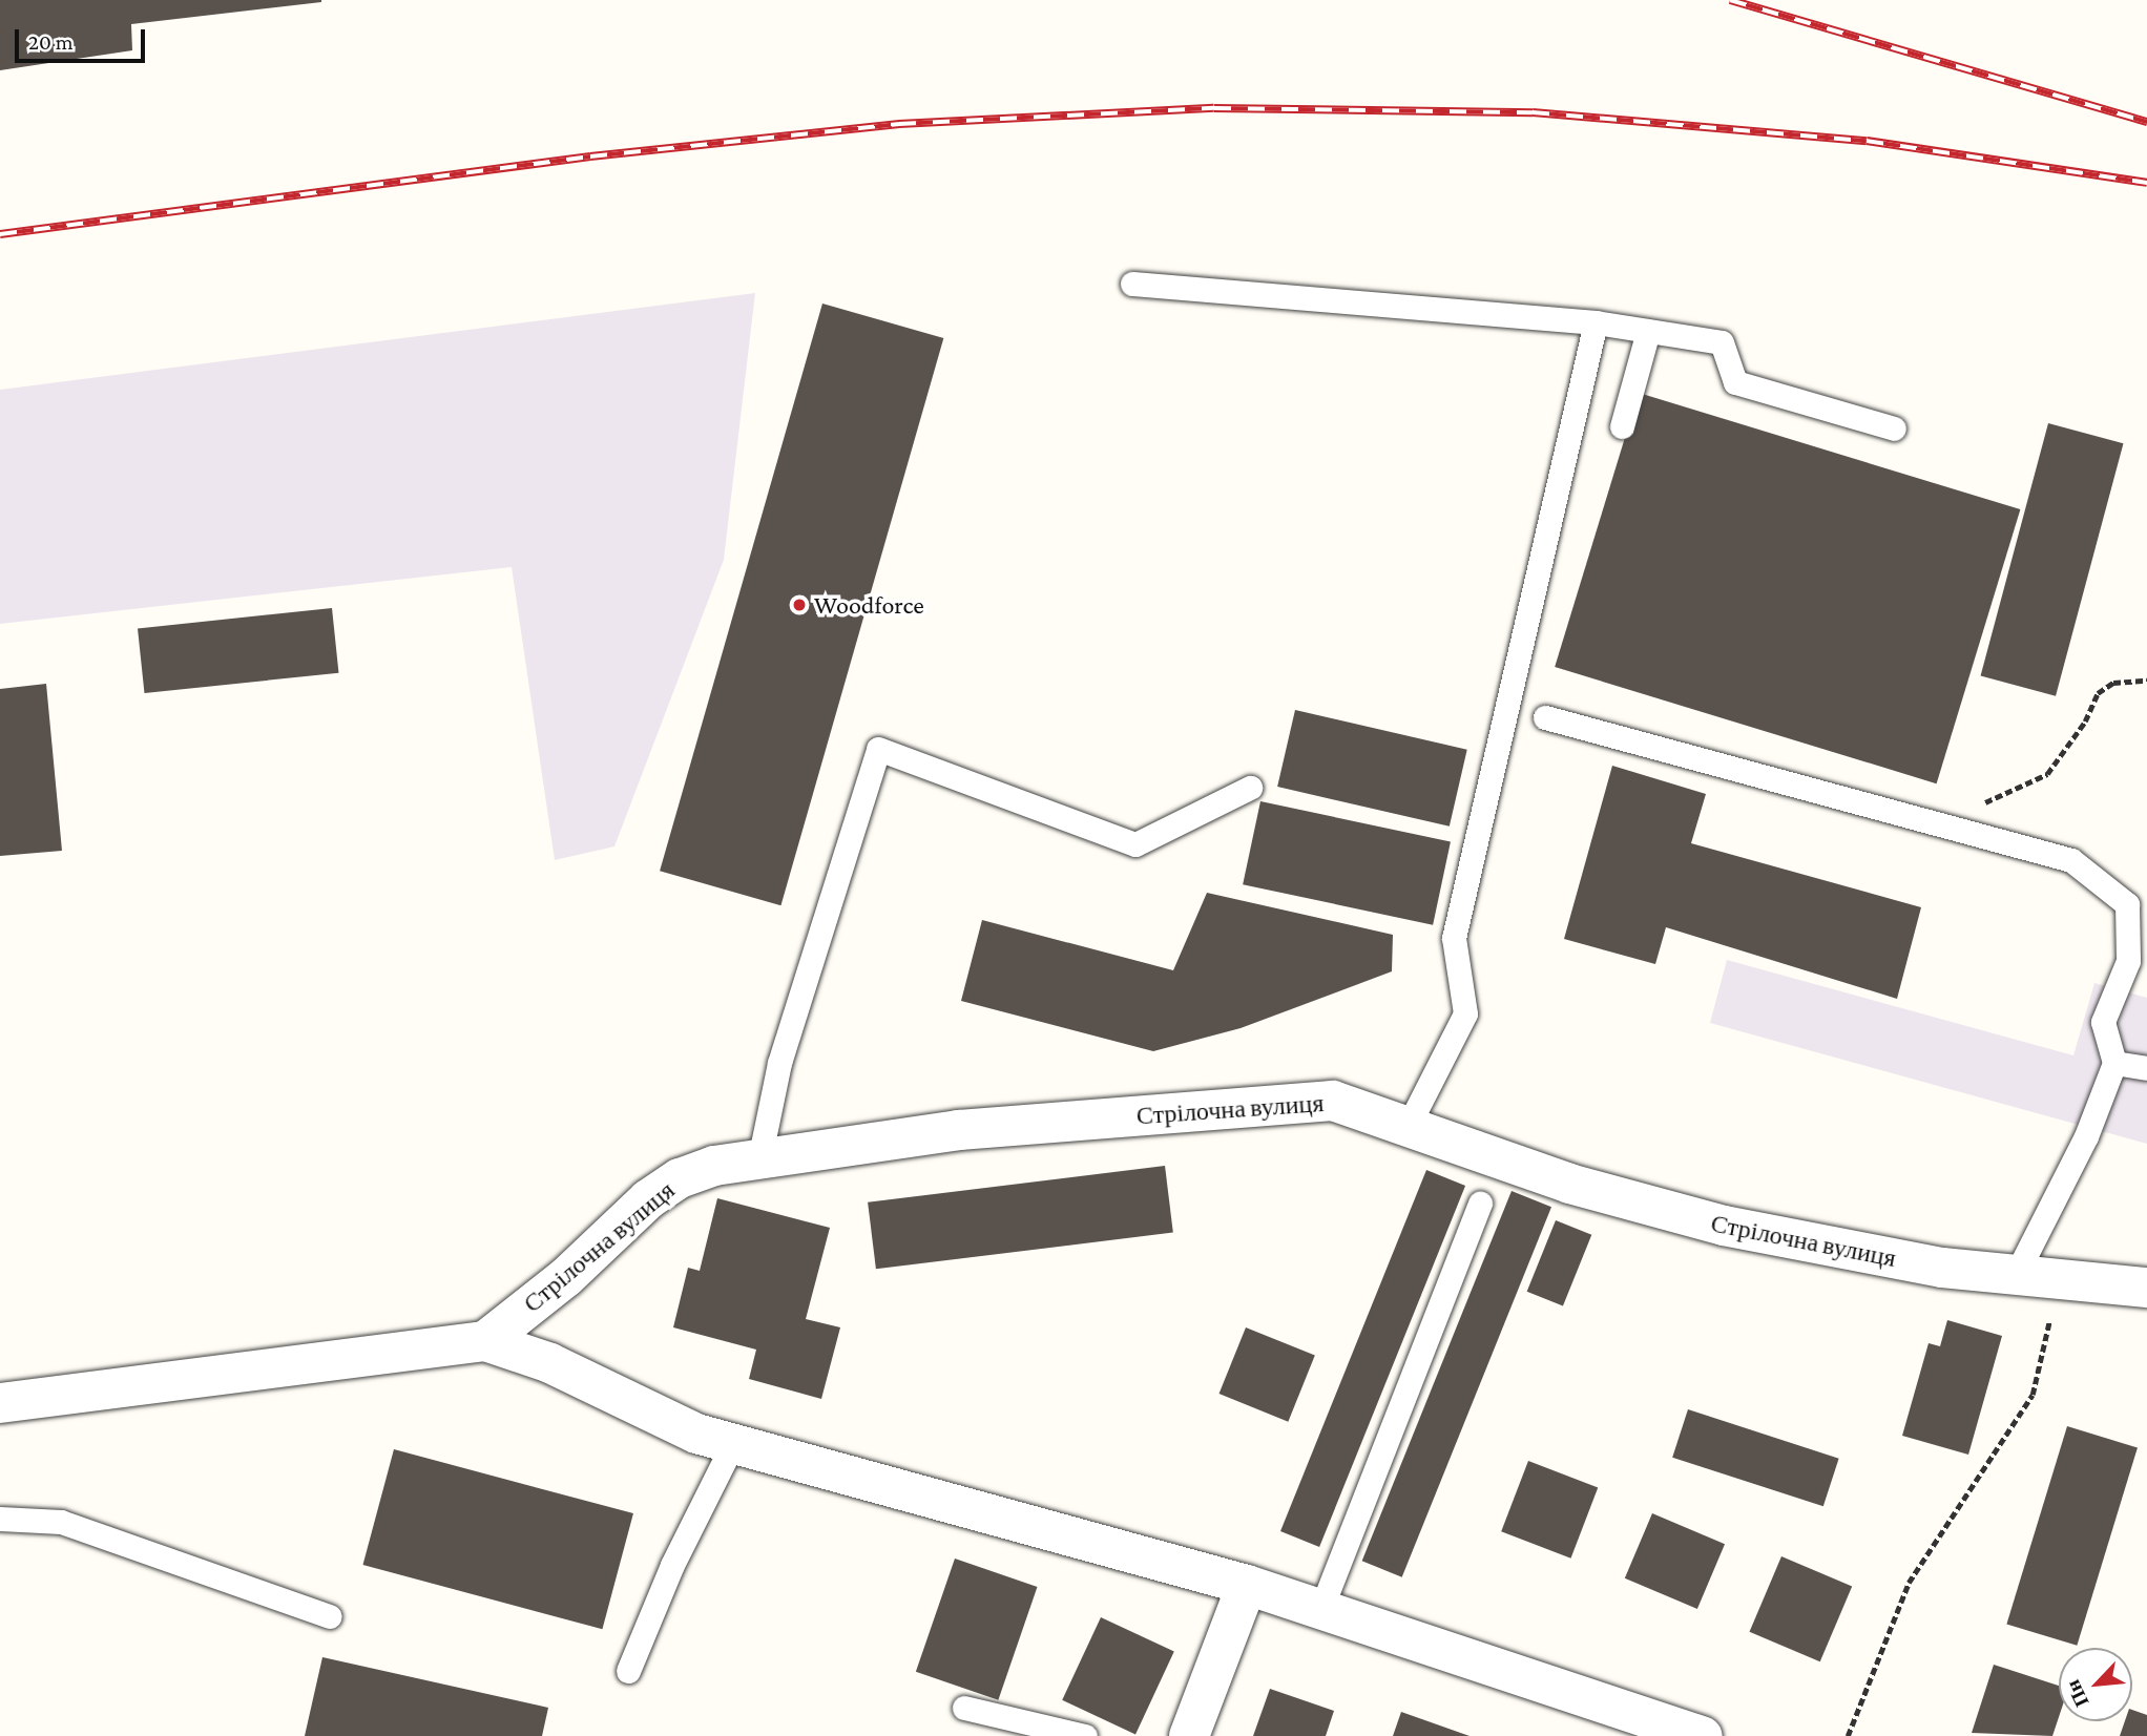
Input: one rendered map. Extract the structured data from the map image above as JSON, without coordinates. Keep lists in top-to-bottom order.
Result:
{
  "streets": {
    "street": ["Стрілочна вулиця"]
  },
  "places": ["Woodforce"],
  "scale_bar": "20 m",
  "north": "bottom left"
}
